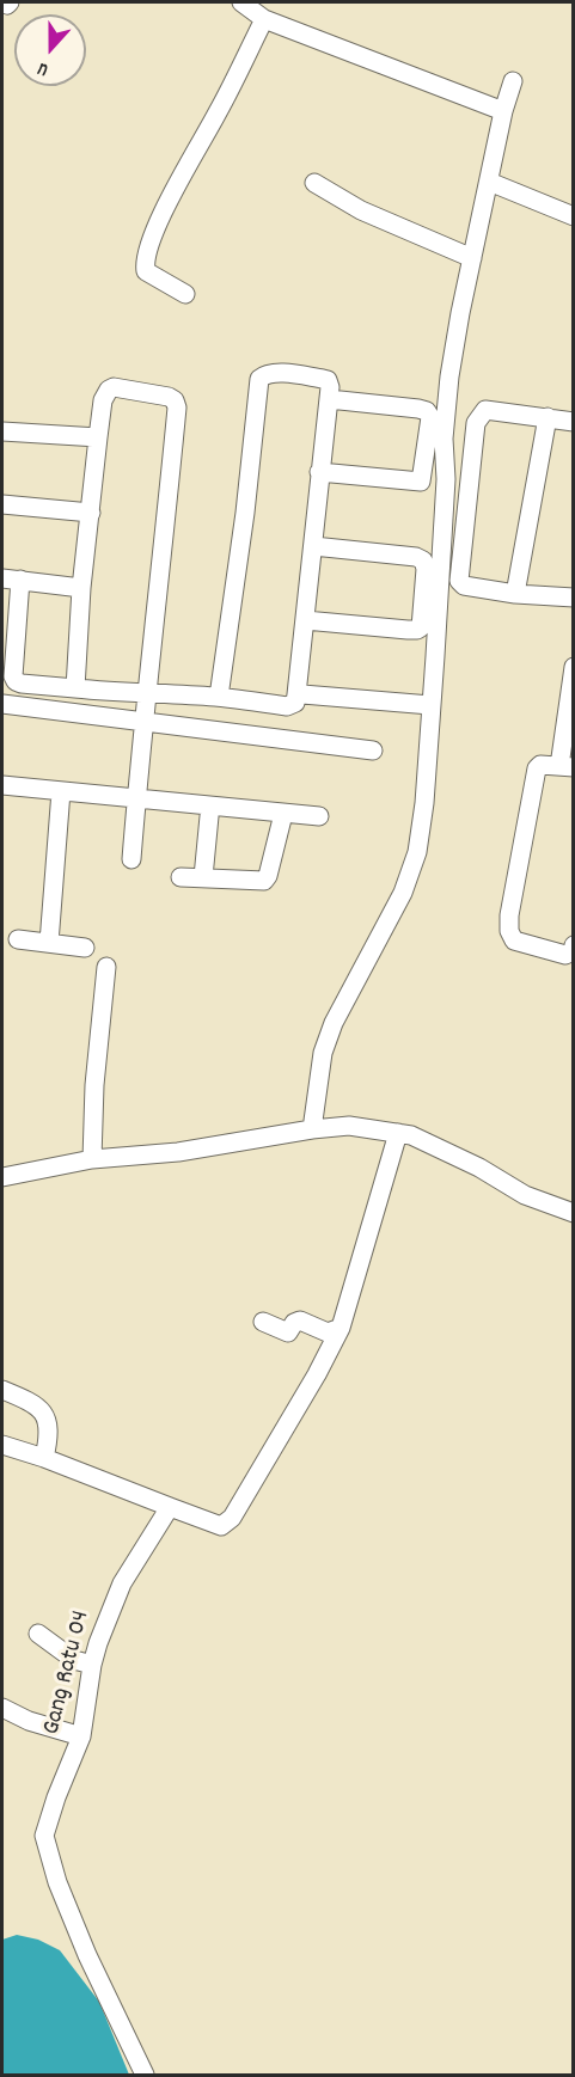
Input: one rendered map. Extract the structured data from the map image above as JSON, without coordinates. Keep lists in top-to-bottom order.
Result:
{
  "streets": {
    "street": ["Gang Ratu 04"]
  },
  "north": "bottom"
}
